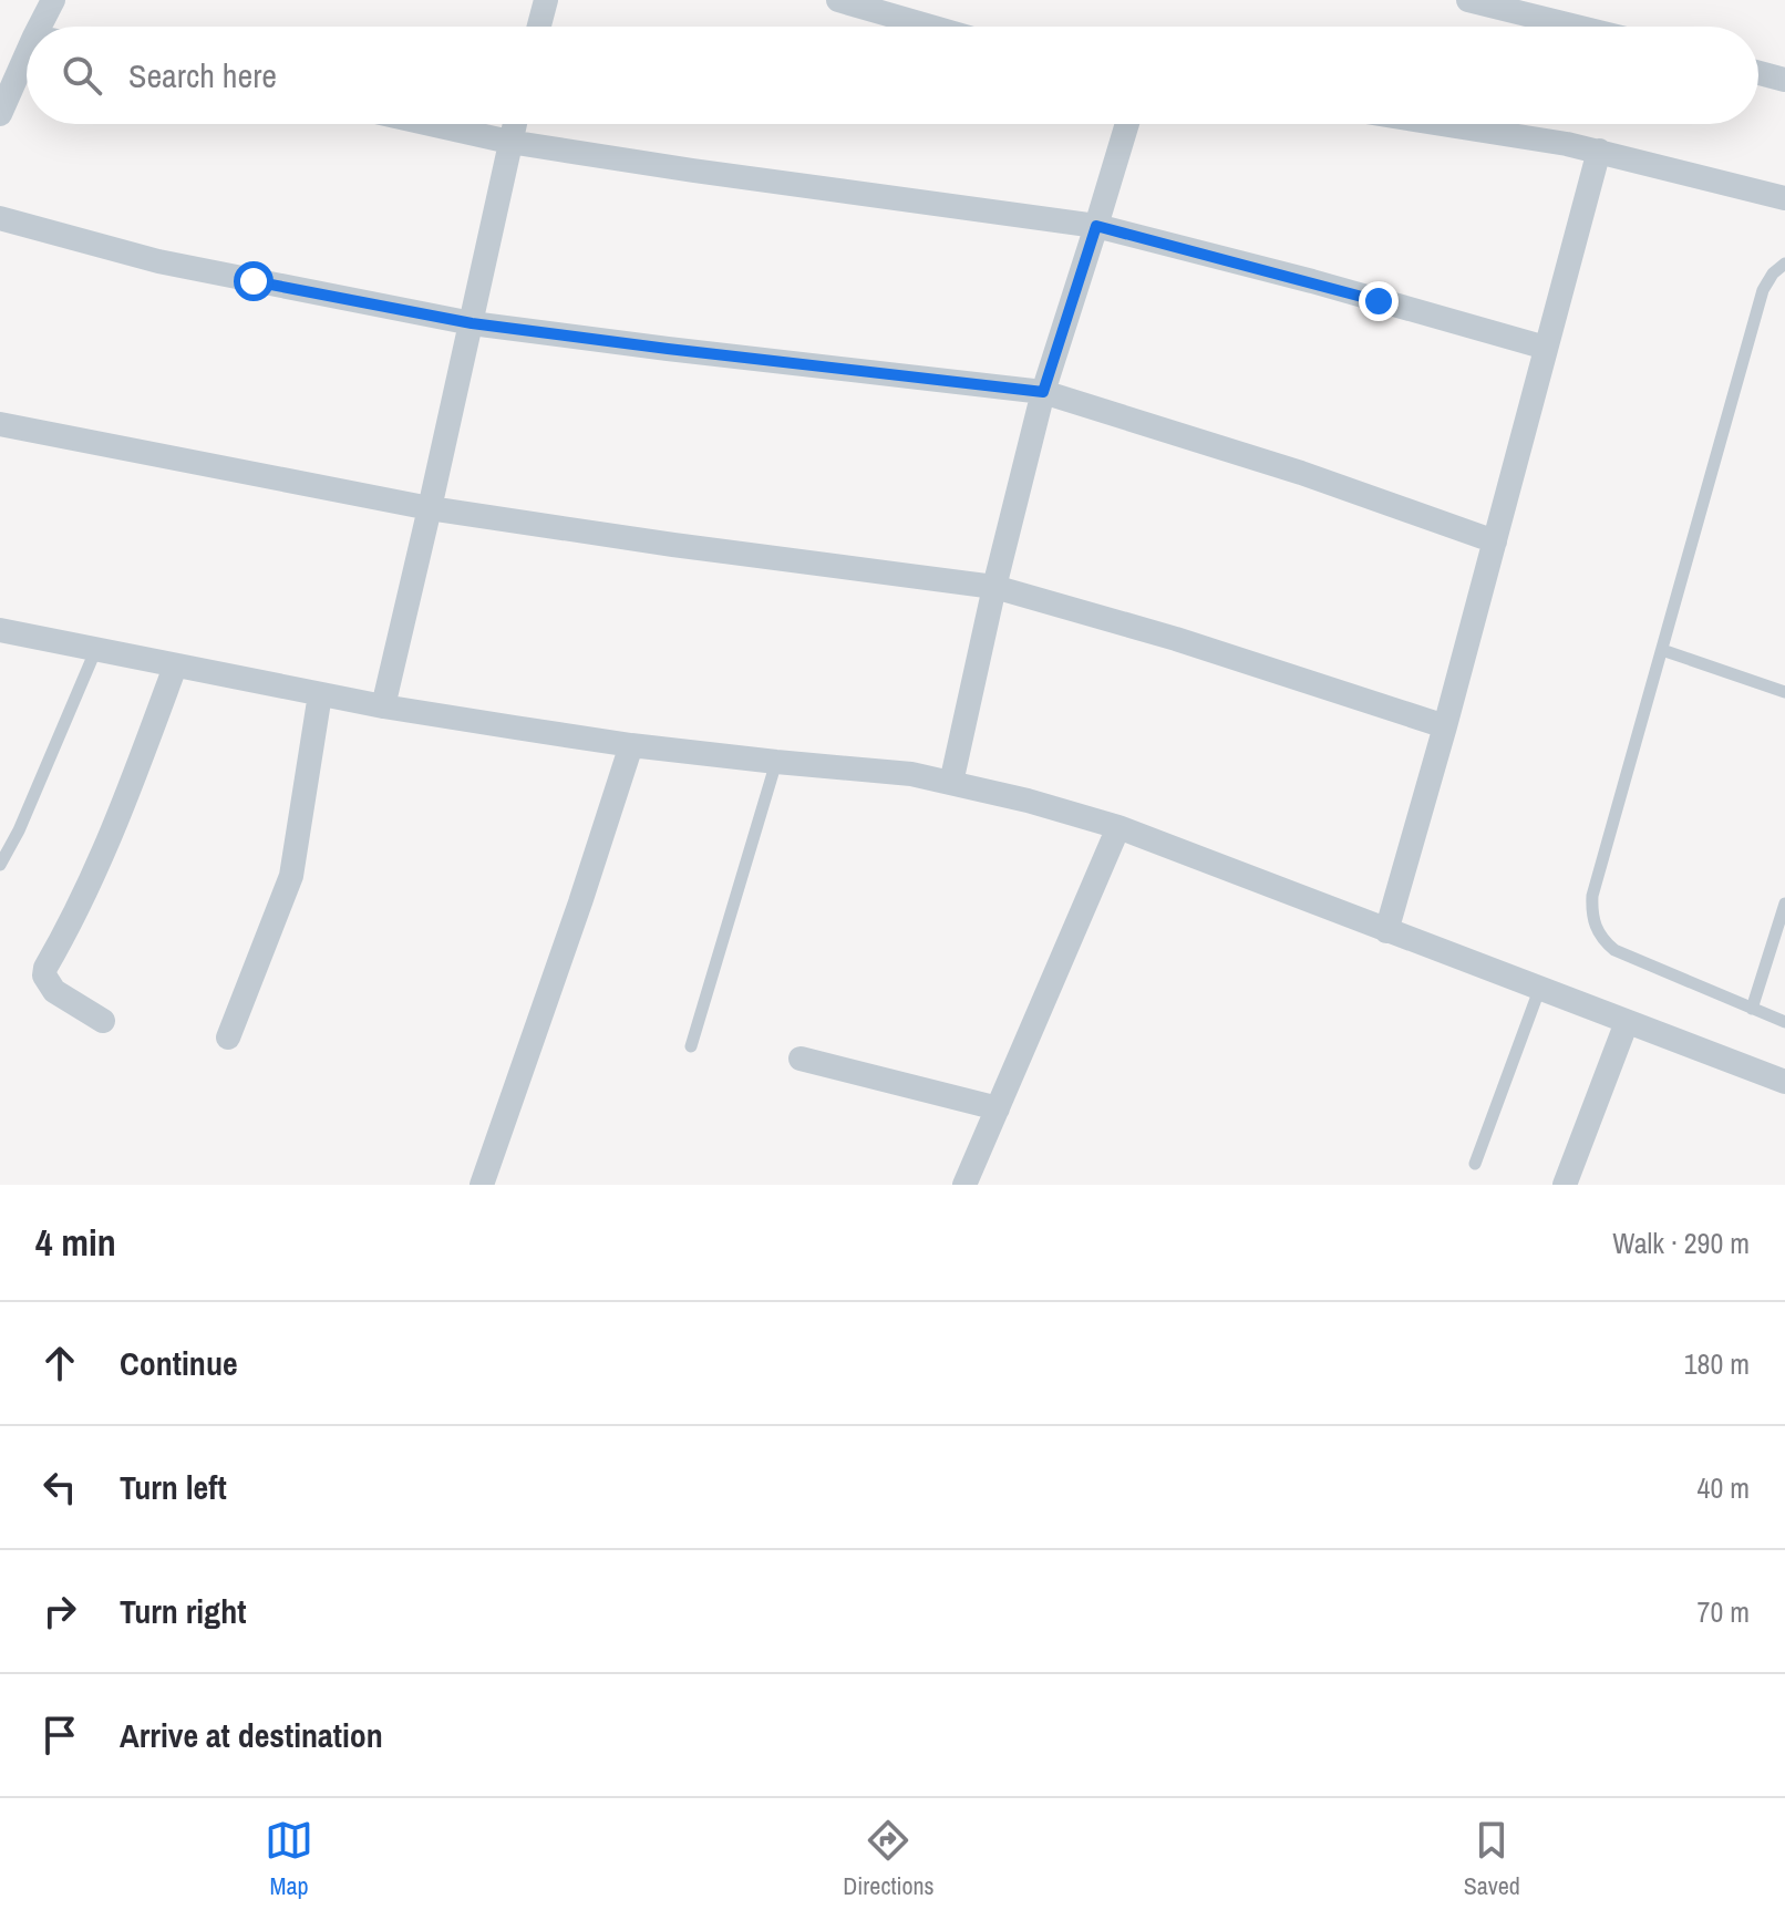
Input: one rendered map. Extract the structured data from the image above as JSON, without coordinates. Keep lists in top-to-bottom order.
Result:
{
  "page": {
    "search": "Search here",
    "heading": ["4 min", "Walk · 290 m"],
    "list": [
      ["Continue", "180 m"],
      ["Turn left", "40 m"],
      ["Turn right", "70 m"],
      "Arrive at destination"
    ],
    "nav": ["Map", "Directions", "Saved"]
  }
}
